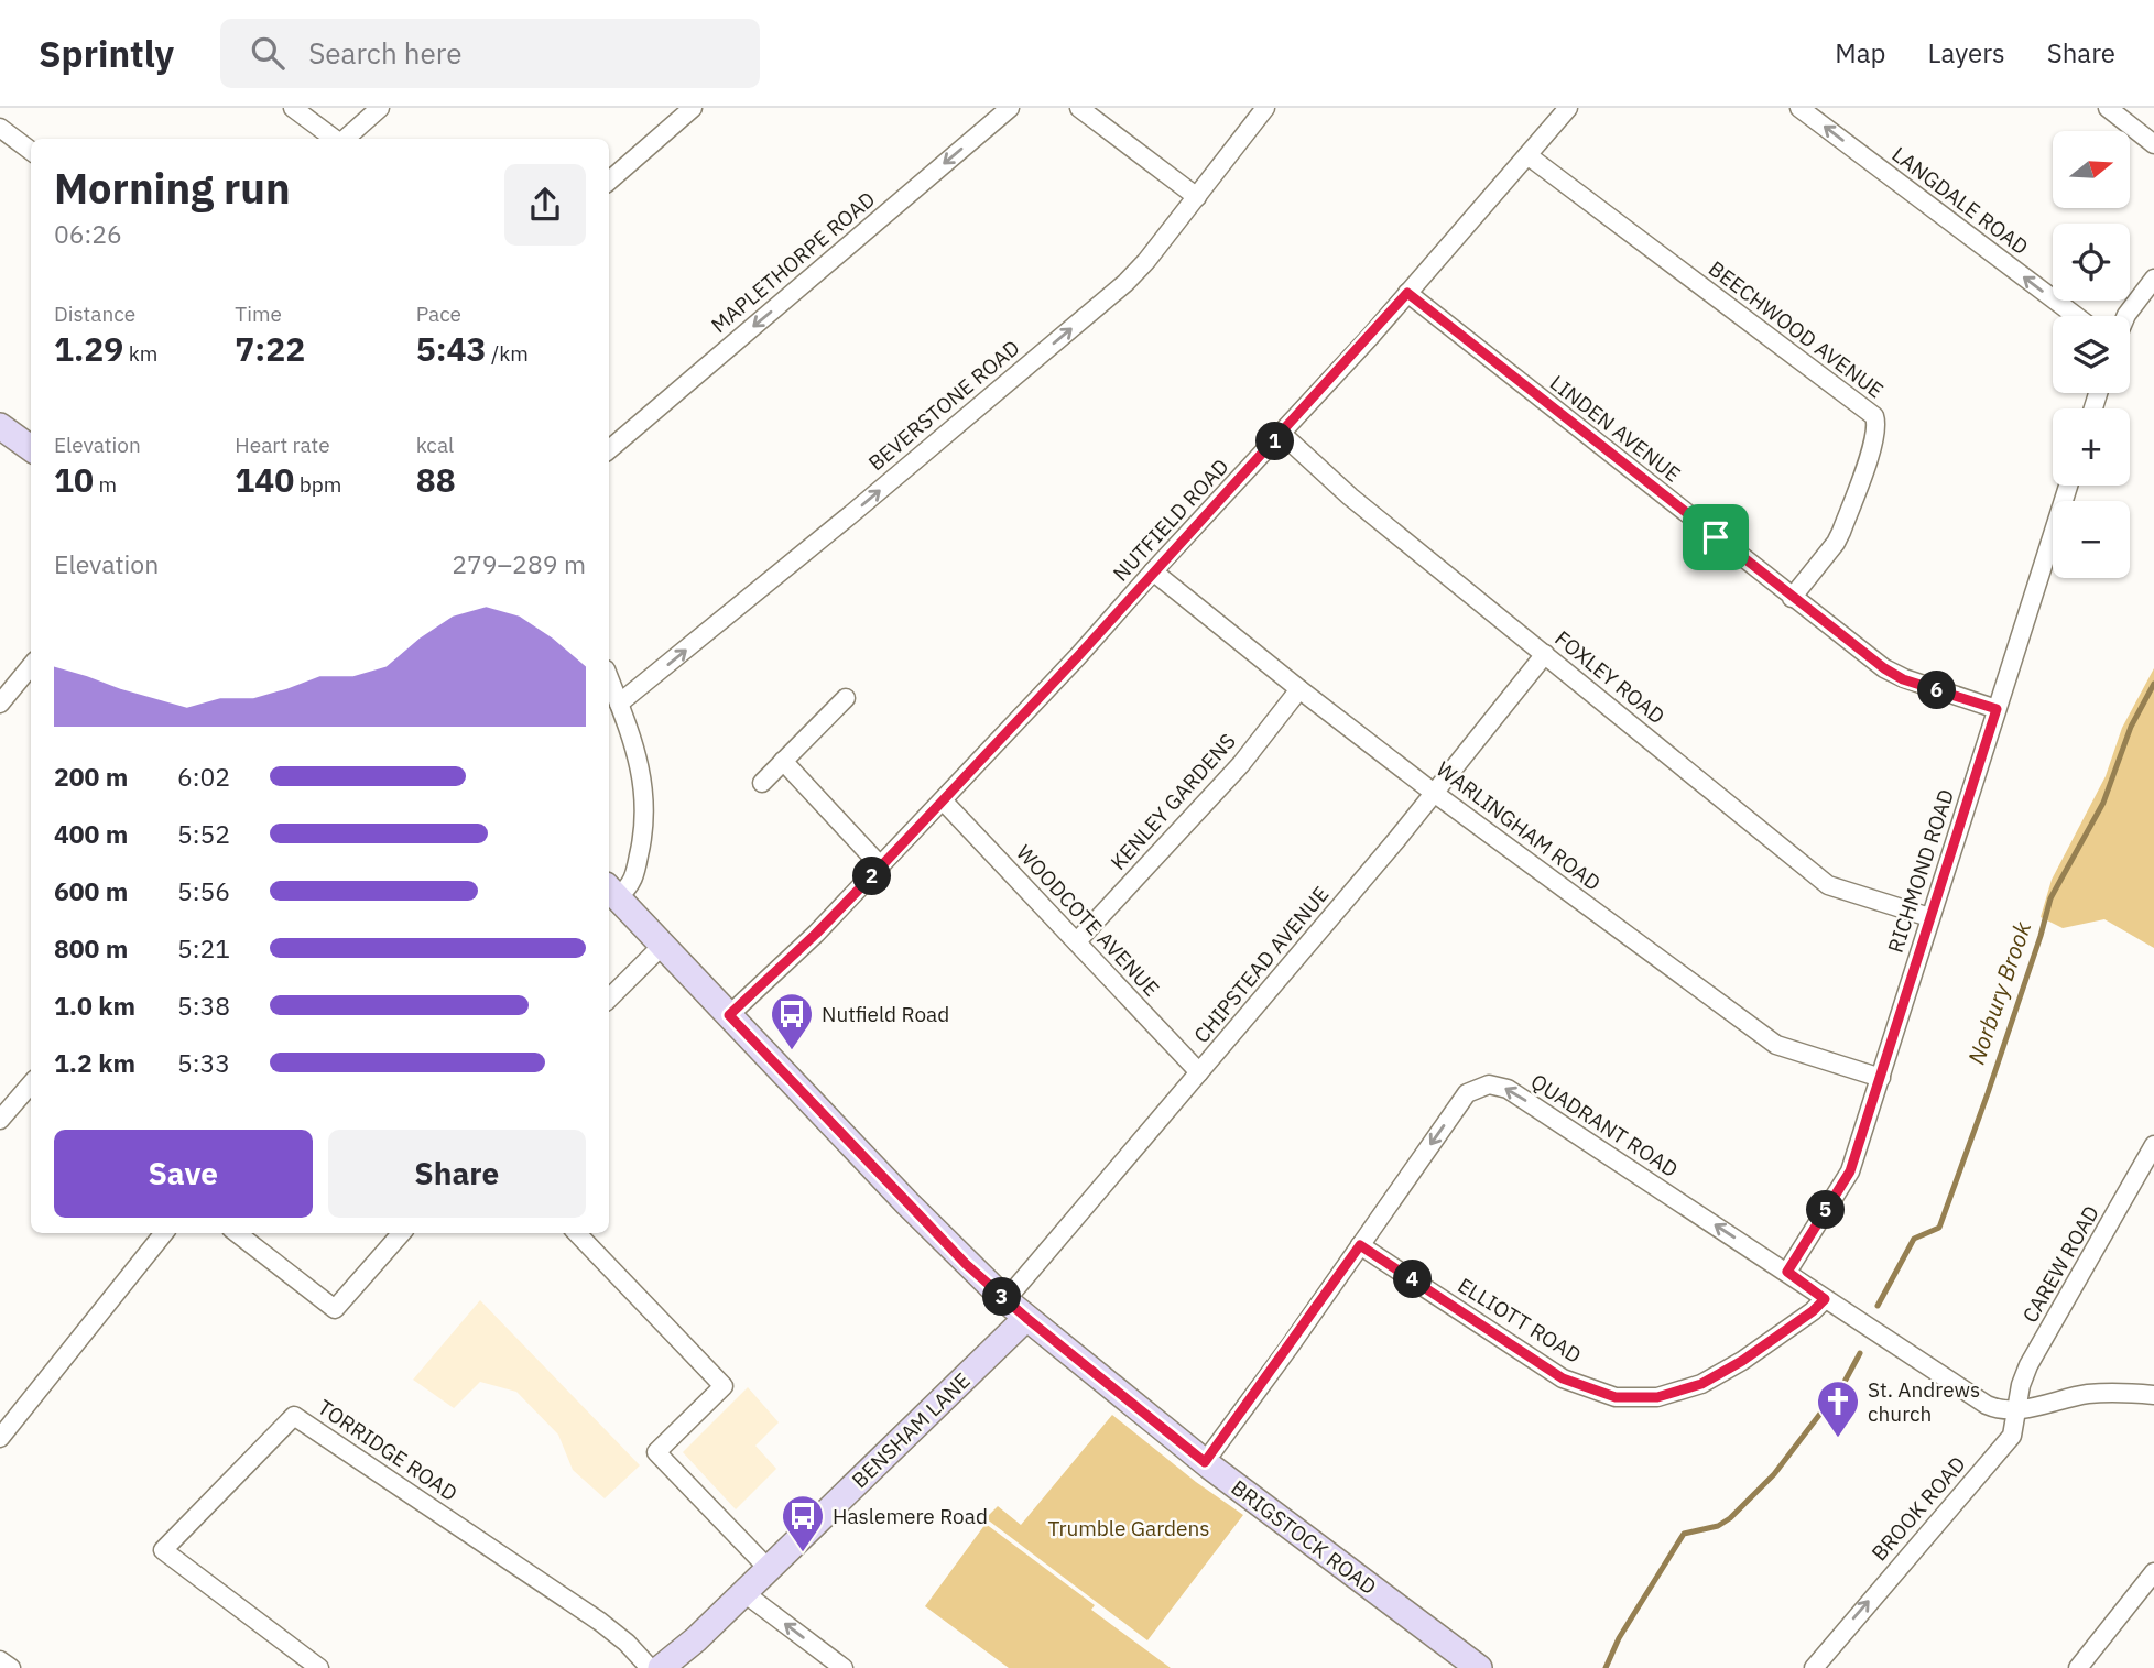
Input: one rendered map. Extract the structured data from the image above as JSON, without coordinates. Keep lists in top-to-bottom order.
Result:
{
  "streets": {
    "main road": ["BENSHAM LANE", "BRIGSTOCK ROAD"],
    "street": [
      "LANGDALE ROAD",
      "MAPLETHORPE ROAD",
      "BEECHWOOD AVENUE",
      "BEVERSTONE ROAD",
      "LINDEN AVENUE",
      "NUTFIELD ROAD",
      "FOXLEY ROAD",
      "KENLEY GARDENS",
      "WARLINGHAM ROAD",
      "RICHMOND ROAD",
      "WOODCOTE AVENUE",
      "CHIPSTEAD AVENUE",
      "QUADRANT ROAD",
      "CAREW ROAD",
      "ELLIOTT ROAD",
      "TORRIDGE ROAD",
      "BROOK ROAD"
    ]
  },
  "crossings": [
    ["BEECHWOOD AVENUE", "LINDEN AVENUE"],
    ["BEECHWOOD AVENUE", "NUTFIELD ROAD"],
    ["LINDEN AVENUE", "NUTFIELD ROAD"],
    ["LINDEN AVENUE", "RICHMOND ROAD"],
    ["NUTFIELD ROAD", "FOXLEY ROAD"],
    ["NUTFIELD ROAD", "WARLINGHAM ROAD"],
    ["NUTFIELD ROAD", "WOODCOTE AVENUE"],
    ["NUTFIELD ROAD", "BRIGSTOCK ROAD"],
    ["FOXLEY ROAD", "RICHMOND ROAD"],
    ["FOXLEY ROAD", "CHIPSTEAD AVENUE"],
    ["KENLEY GARDENS", "WARLINGHAM ROAD"],
    ["KENLEY GARDENS", "WOODCOTE AVENUE"],
    ["WARLINGHAM ROAD", "RICHMOND ROAD"],
    ["WARLINGHAM ROAD", "CHIPSTEAD AVENUE"],
    ["RICHMOND ROAD", "QUADRANT ROAD"],
    ["WOODCOTE AVENUE", "CHIPSTEAD AVENUE"],
    ["CHIPSTEAD AVENUE", "BRIGSTOCK ROAD"],
    ["QUADRANT ROAD", "CAREW ROAD"],
    ["QUADRANT ROAD", "ELLIOTT ROAD"],
    ["QUADRANT ROAD", "BROOK ROAD"],
    ["QUADRANT ROAD", "BRIGSTOCK ROAD"],
    ["CAREW ROAD", "BROOK ROAD"],
    ["BENSHAM LANE", "BRIGSTOCK ROAD"]
  ],
  "one_way": [
    "LANGDALE ROAD",
    "MAPLETHORPE ROAD",
    "BEVERSTONE ROAD",
    "BROOK ROAD"
  ],
  "water": ["Norbury Brook"],
  "parks": ["Trumble Gardens"],
  "places": {
    "bus stop": ["Nutfield Road", "Haslemere Road"],
    "church": ["St. Andrews church"]
  },
  "north": "right",
  "page": {
    "header": "Sprintly",
    "search": "Search here",
    "nav": ["Map", "Layers", "Share"],
    "map_buttons": ["+", "−"],
    "heading": ["Morning run", "06:26"],
    "stats": [
      ["Distance", "1.29 km"],
      ["Time", "7:22"],
      ["Pace", "5:43 /km"],
      ["Elevation", "10 m"],
      ["Heart rate", "140 bpm"],
      ["kcal", "88"]
    ],
    "pins": [
      "1",
      "6",
      "2",
      "5",
      "4",
      "3"
    ],
    "chart": ["Elevation", "279–289 m"],
    "list": [
      {
        "name": "200 m",
        "note": "6:02"
      },
      {
        "name": "400 m",
        "note": "5:52"
      },
      {
        "name": "600 m",
        "note": "5:56"
      },
      {
        "name": "800 m",
        "note": "5:21"
      },
      {
        "name": "1.0 km",
        "note": "5:38"
      },
      {
        "name": "1.2 km",
        "note": "5:33"
      }
    ],
    "buttons": ["Save", "Share"]
  }
}
